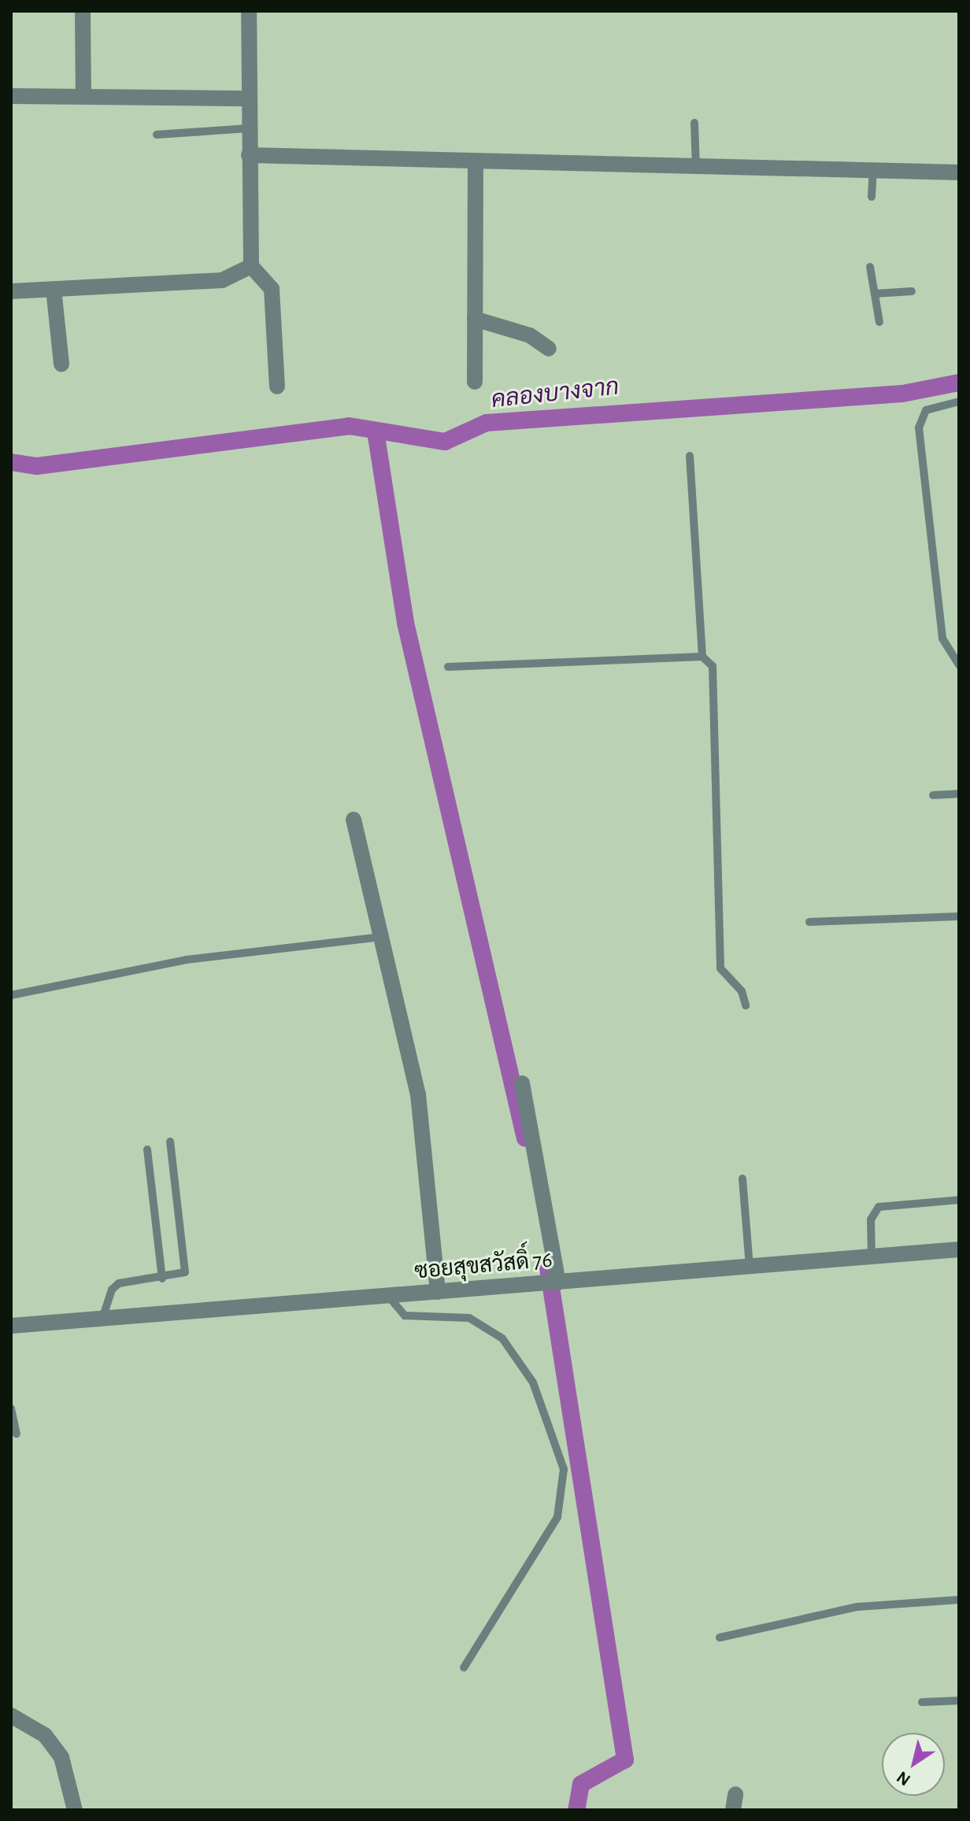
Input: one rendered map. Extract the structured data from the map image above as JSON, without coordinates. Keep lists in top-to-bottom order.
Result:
{
  "streets": {
    "street": ["ซอยสุขสวัสดิ์ 76"]
  },
  "water": ["คลองบางจาก"],
  "north": "bottom left"
}
